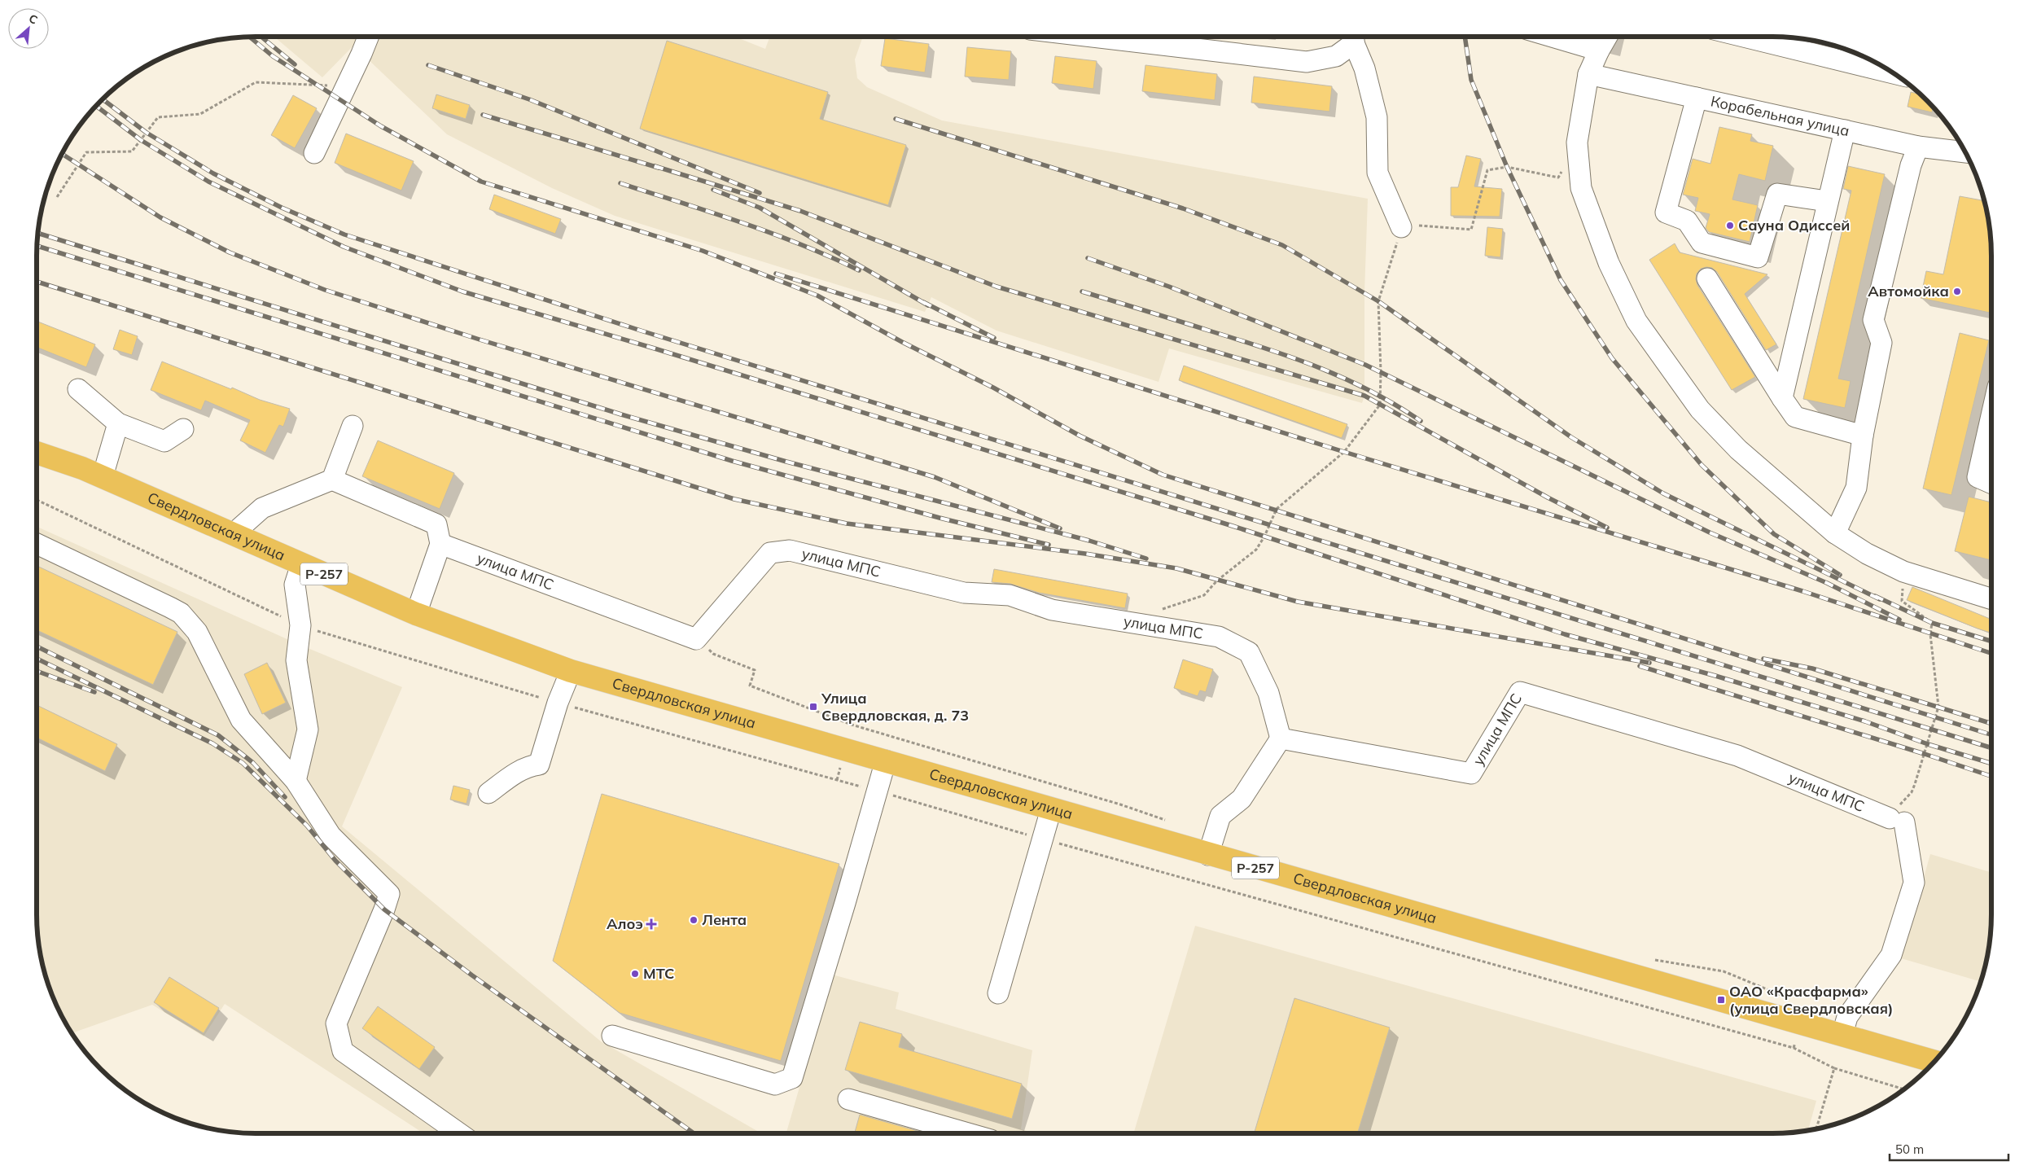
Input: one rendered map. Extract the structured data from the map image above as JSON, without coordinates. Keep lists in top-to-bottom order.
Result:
{
  "streets": {
    "highway": ["Свердловская улица", "Р-257"],
    "street": ["Корабельная улица", "улица МПС"]
  },
  "places": {
    "other": [
      "Сауна Одиссей",
      "Автомойка",
      "Лента",
      "МТС"
    ],
    "transit": ["Улица Свердловская, д. 73", "ОАО «Красфарма» (улица Свердловская)"],
    "health": ["Алоэ"]
  },
  "scale_bar": "50 m",
  "north": "top right"
}
